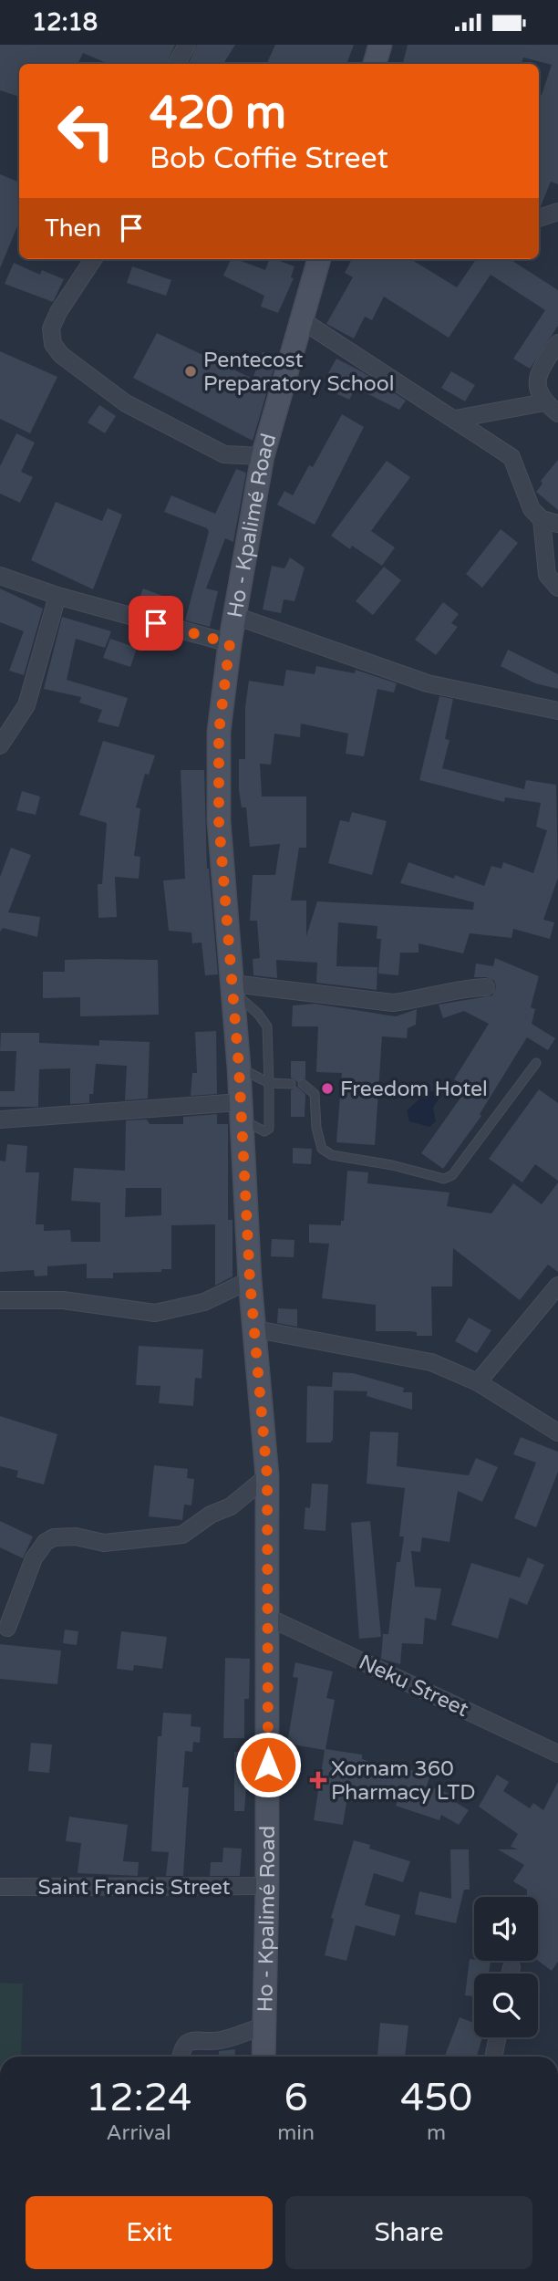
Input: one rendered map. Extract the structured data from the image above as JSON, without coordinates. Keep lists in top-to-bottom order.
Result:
{
  "streets": {
    "main road": ["Ho - Kpalimé Road"],
    "street": ["Neku Street", "Saint Francis Street"]
  },
  "crossings": [
    ["Ho - Kpalimé Road", "Neku Street"],
    ["Ho - Kpalimé Road", "Saint Francis Street"]
  ],
  "places": {
    "other": ["Pentecost Preparatory School", "Freedom Hotel"],
    "health": ["Xornam 360 Pharmacy LTD"]
  },
  "page": {
    "status": "12:18",
    "turn": ["420 m", "Bob Coffie Street"],
    "then": "Then",
    "eta": [
      "12:24",
      "Arrival",
      "6",
      "min",
      "450",
      "m"
    ],
    "buttons": ["Exit", "Share"]
  }
}
